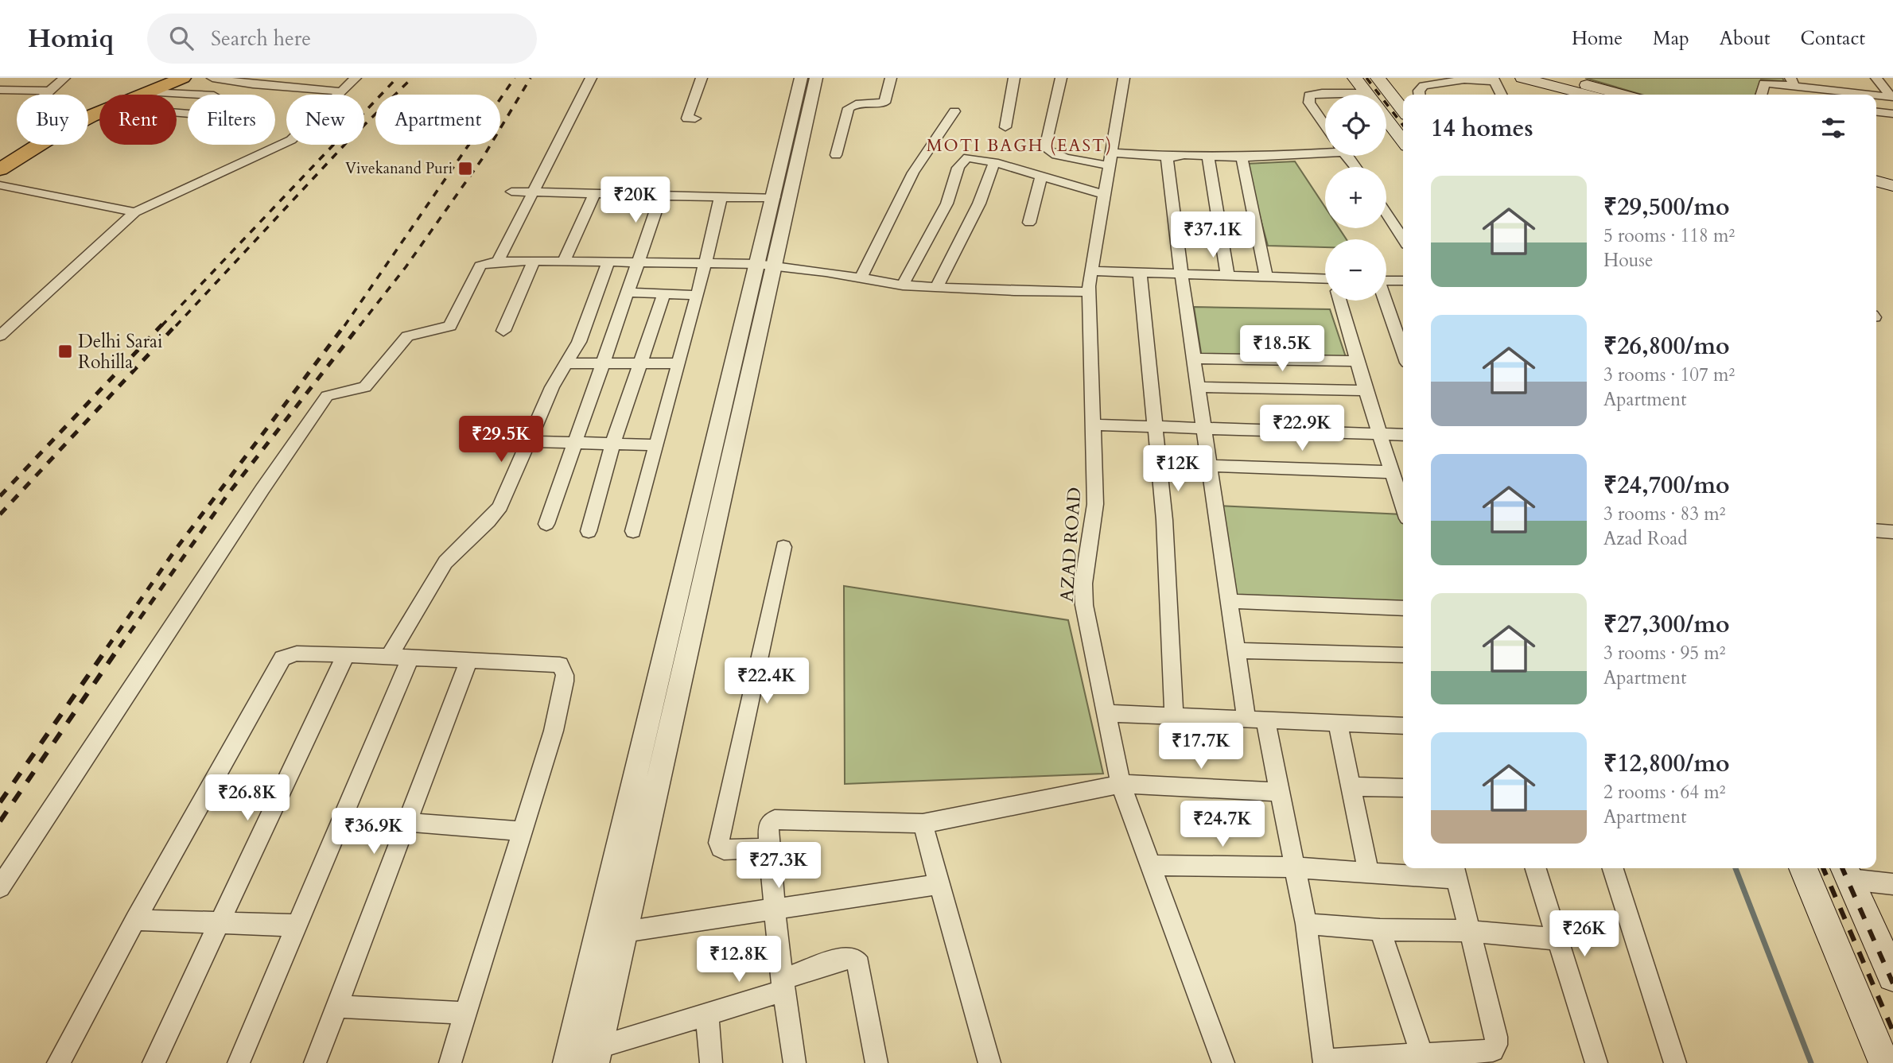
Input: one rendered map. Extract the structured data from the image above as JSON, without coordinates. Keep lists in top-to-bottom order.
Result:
{
  "streets": {
    "street": ["AZAD ROAD"]
  },
  "districts": ["MOTI BAGH (EAST)"],
  "places": {
    "transit": ["Vivekanand Puri", "Delhi Sarai Rohilla"]
  },
  "page": {
    "header": "Homiq",
    "search": "Search here",
    "nav": [
      "Home",
      "Map",
      "About",
      "Contact"
    ],
    "map_buttons": ["+", "−"],
    "chip": [
      "Buy",
      "Rent",
      "Filters",
      "New",
      "Apartment"
    ],
    "heading": "14 homes",
    "list": [
      {
        "name": "₹29,500/mo",
        "note": "5 rooms · 118 m² · House"
      },
      {
        "name": "₹26,800/mo",
        "note": "3 rooms · 107 m² · Apartment"
      },
      {
        "name": "₹24,700/mo",
        "note": "3 rooms · 83 m² · Azad Road"
      },
      {
        "name": "₹27,300/mo",
        "note": "3 rooms · 95 m² · Apartment"
      },
      {
        "name": "₹12,800/mo",
        "note": "2 rooms · 64 m² · Apartment"
      }
    ],
    "price": [
      "₹20K",
      "₹37.1K",
      "₹18.5K",
      "₹22.9K",
      "₹29.5K",
      "₹12K",
      "₹22.4K",
      "₹17.7K",
      "₹26.8K",
      "₹24.7K",
      "₹36.9K",
      "₹27.3K",
      "₹26K",
      "₹12.8K"
    ]
  }
}
